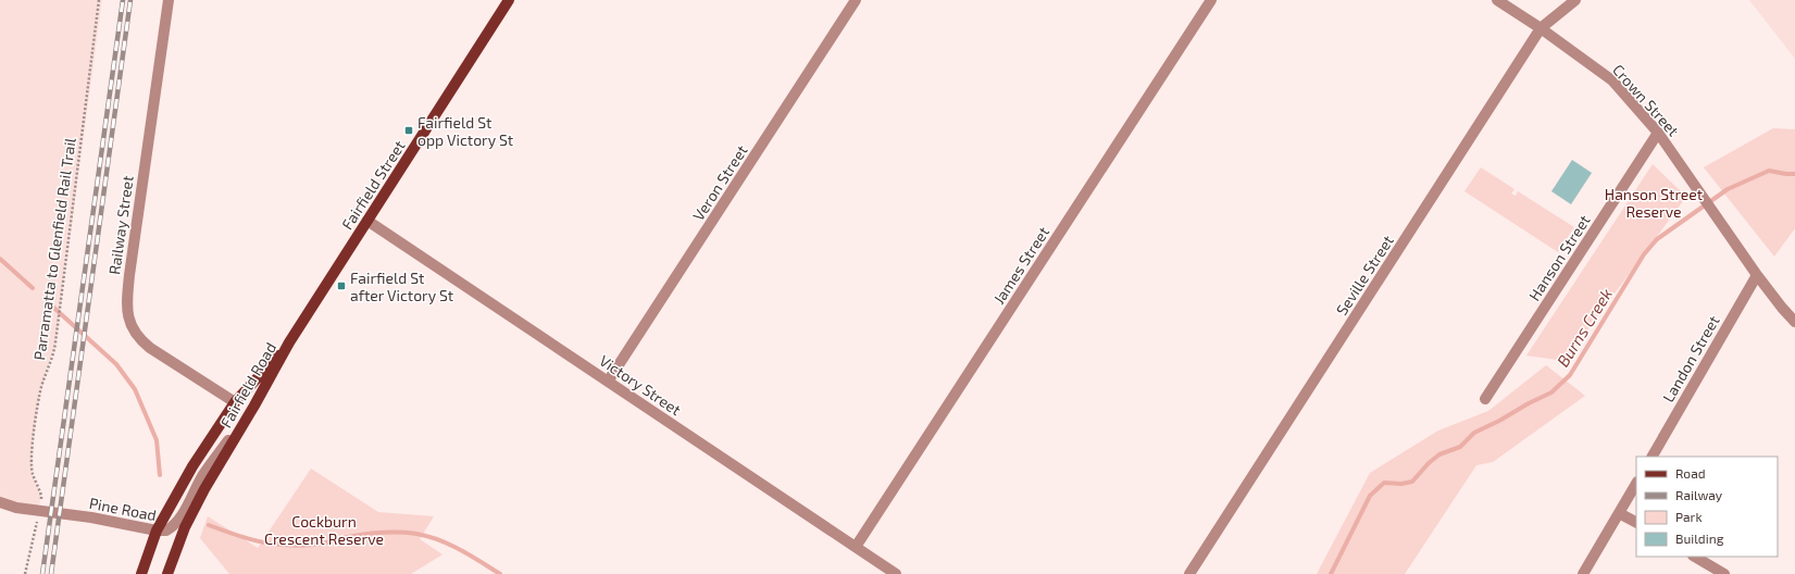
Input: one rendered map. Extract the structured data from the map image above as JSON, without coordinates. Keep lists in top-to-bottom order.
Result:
{
  "streets": {
    "main road": ["Fairfield Street", "Fairfield Road"],
    "street": [
      "Crown Street",
      "Veron Street",
      "Railway Street",
      "Hanson Street",
      "James Street",
      "Seville Street",
      "Landon Street",
      "Victory Street",
      "Pine Road"
    ],
    "path": ["Parramatta to Glenfield Rail Trail"]
  },
  "crossings": [
    ["Crown Street", "Hanson Street"],
    ["Crown Street", "Seville Street"],
    ["Crown Street", "Landon Street"],
    ["Veron Street", "Victory Street"],
    ["Fairfield Street", "Fairfield Road"],
    ["Fairfield Street", "Victory Street"],
    ["Railway Street", "Fairfield Road"],
    ["Parramatta to Glenfield Rail Trail", "Pine Road"],
    ["James Street", "Victory Street"],
    ["Fairfield Road", "Pine Road"]
  ],
  "water": ["Burns Creek"],
  "parks": ["Hanson Street Reserve", "Cockburn Crescent Reserve"],
  "places": {
    "transit": ["Fairfield St opp Victory St", "Fairfield St after Victory St"]
  },
  "legend": [
    "Road",
    "Railway",
    "Park",
    "Building"
  ]
}
